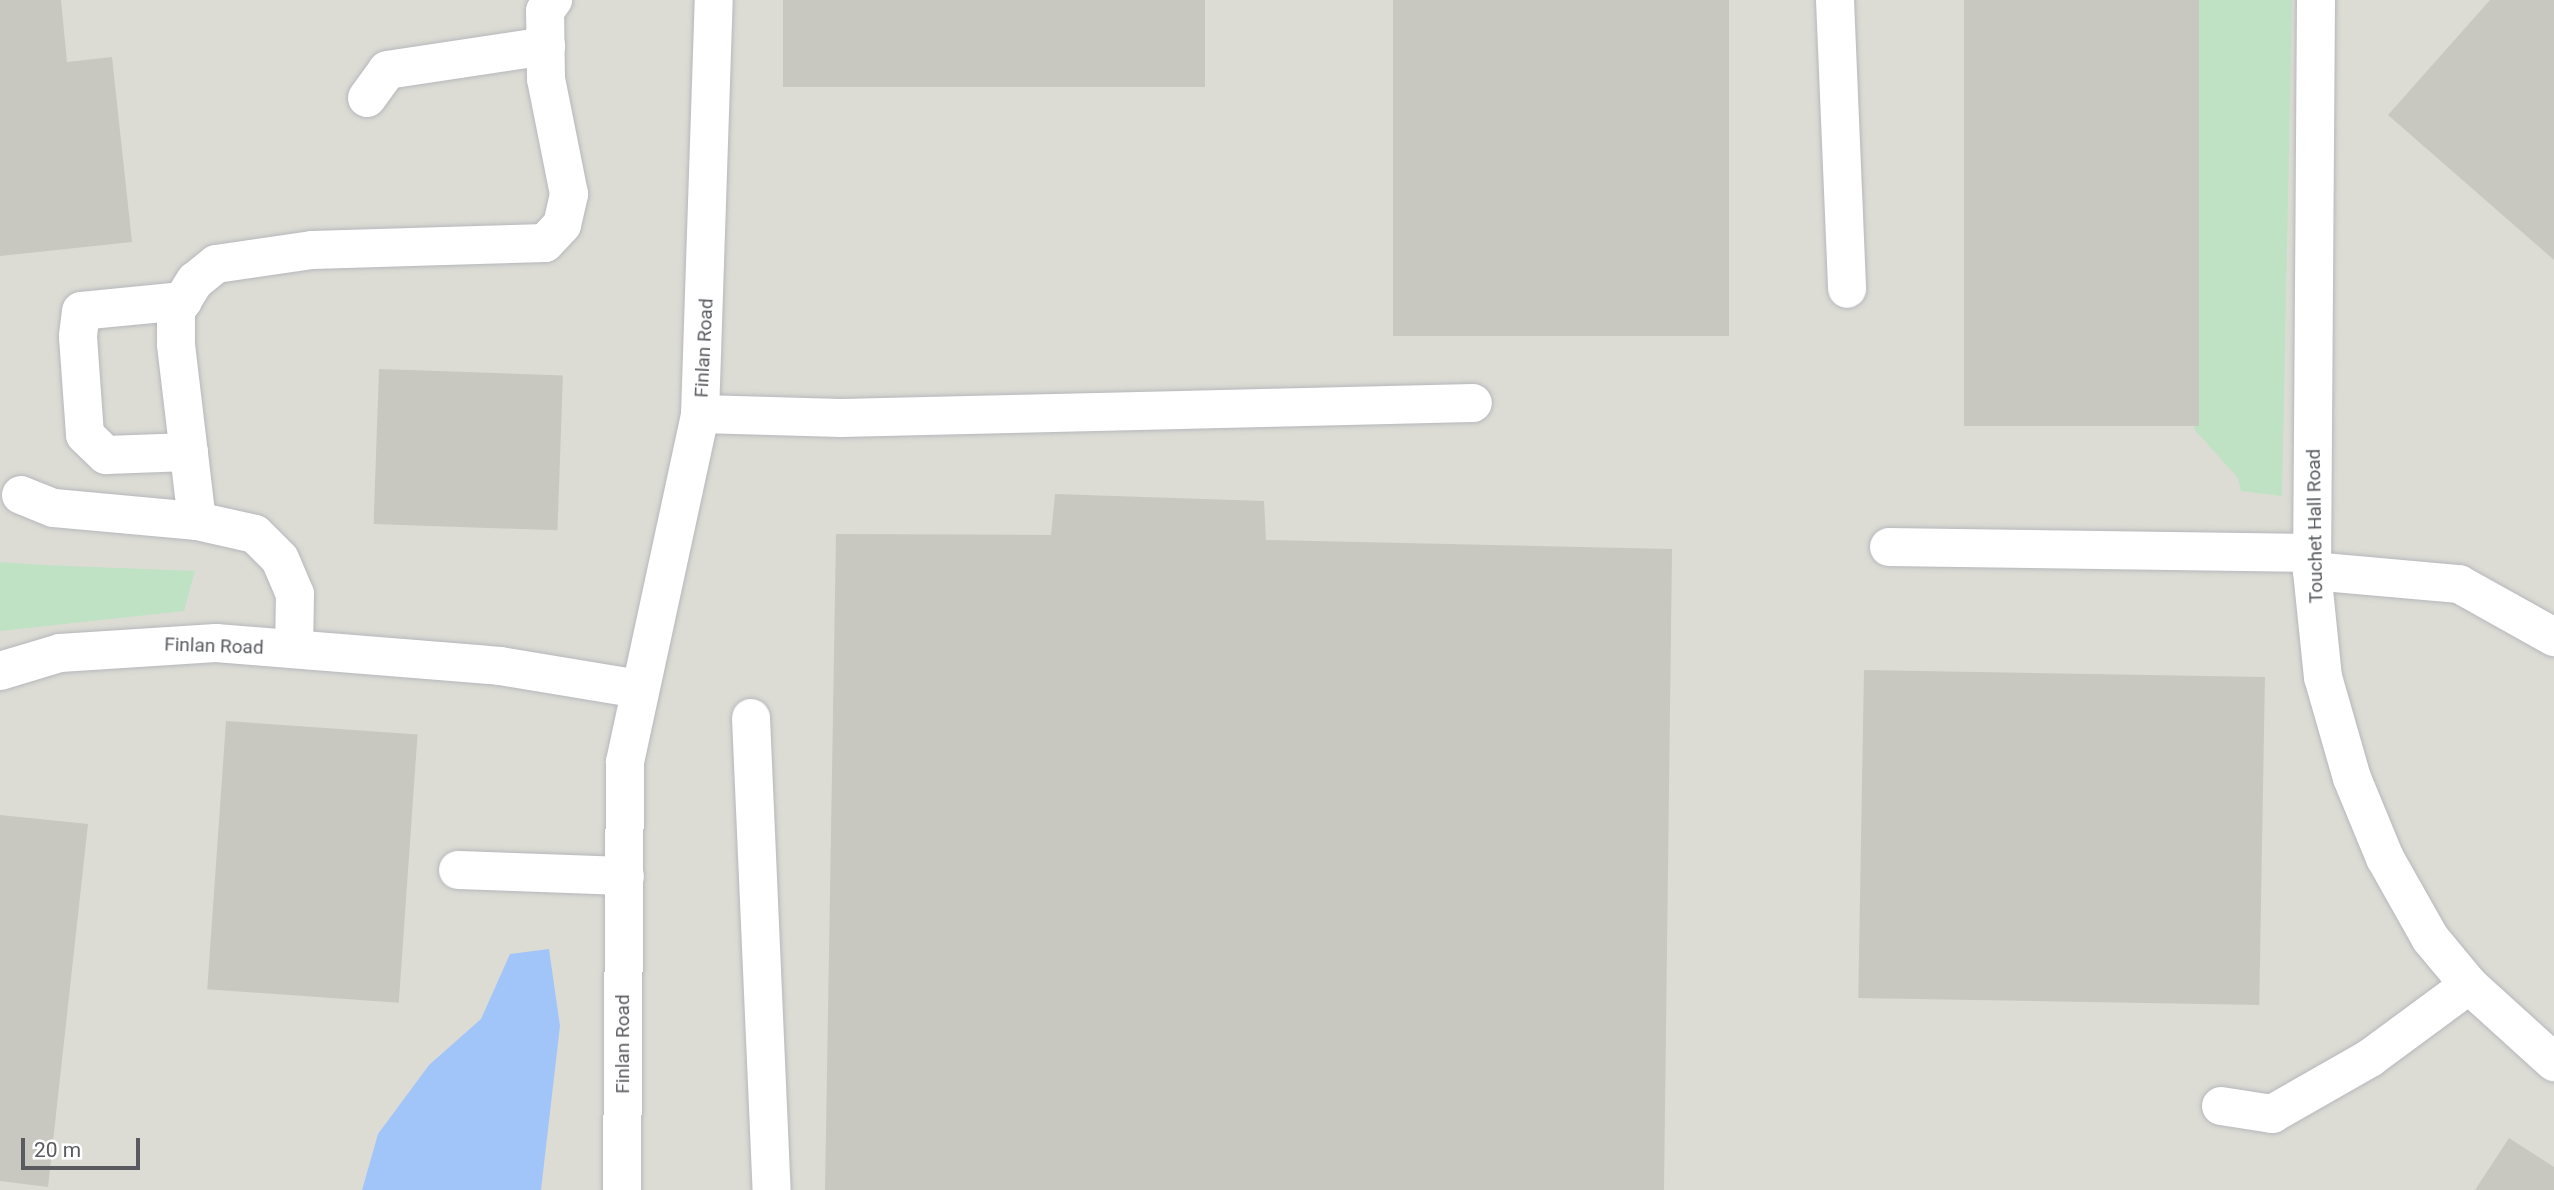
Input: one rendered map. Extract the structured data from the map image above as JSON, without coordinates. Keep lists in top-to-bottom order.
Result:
{
  "streets": {
    "street": ["Finlan Road", "Touchet Hall Road"]
  },
  "scale_bar": "20 m"
}
